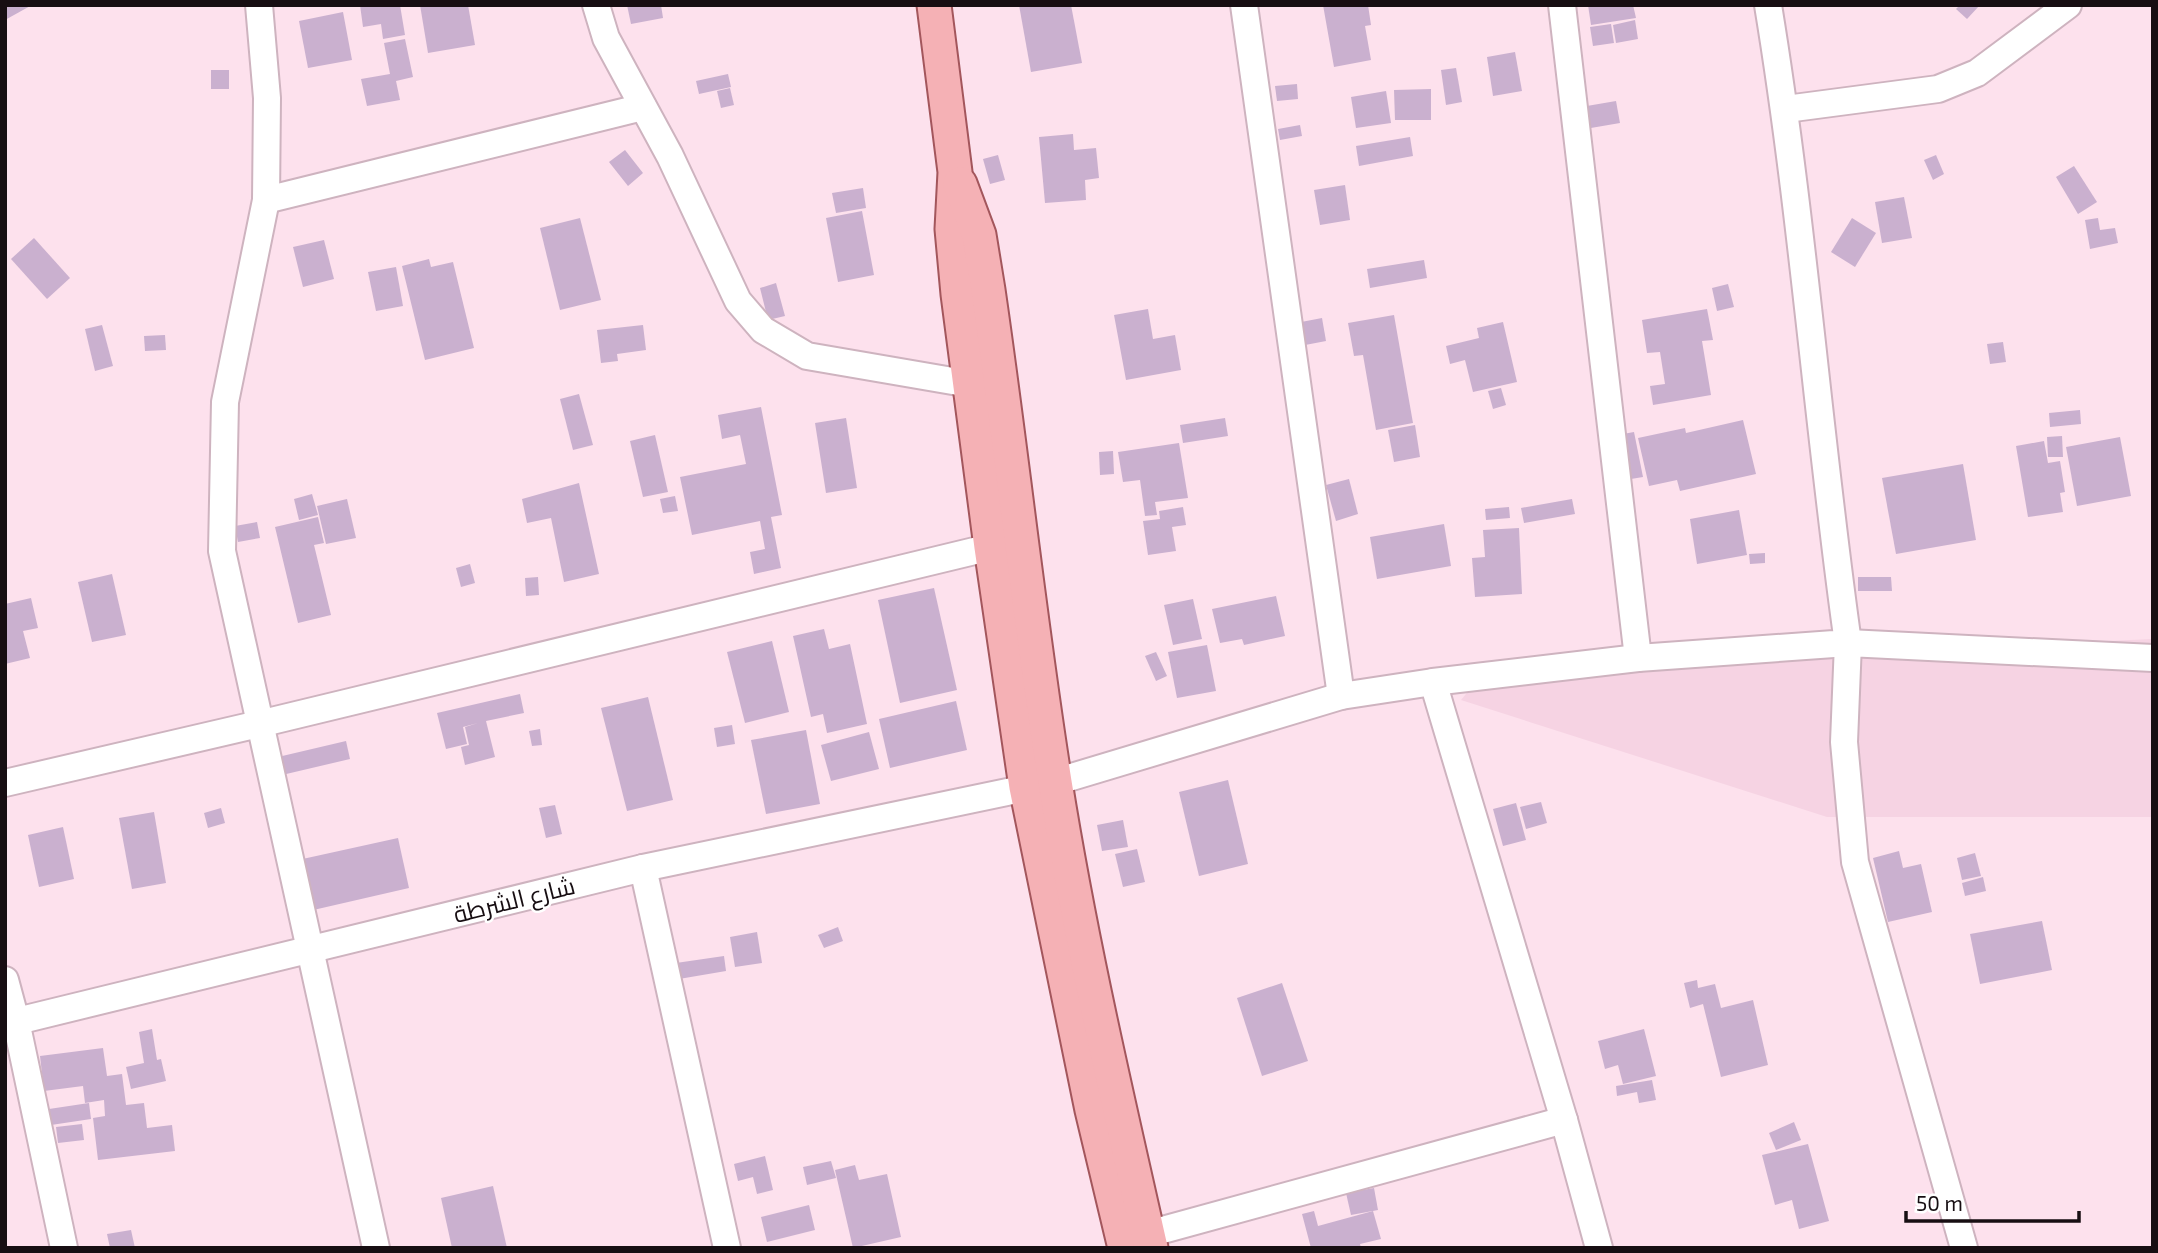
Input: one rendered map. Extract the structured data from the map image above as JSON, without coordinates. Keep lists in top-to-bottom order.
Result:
{
  "streets": {
    "street": ["شارع الشرطة"]
  },
  "scale_bar": "50 m"
}
